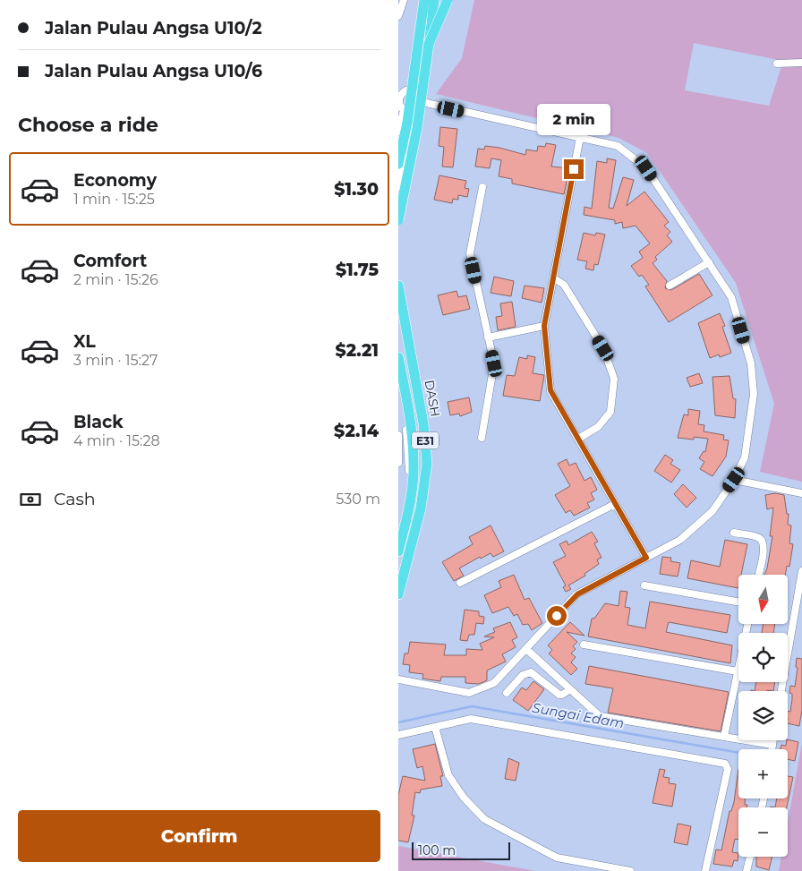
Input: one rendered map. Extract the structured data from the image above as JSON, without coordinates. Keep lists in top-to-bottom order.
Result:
{
  "streets": {
    "highway": ["DASH", "E31"]
  },
  "water": ["Sungai Edam"],
  "scale_bar": "100 m",
  "north": "bottom",
  "page": {
    "banner": ["Jalan Pulau Angsa U10/2", "Jalan Pulau Angsa U10/6"],
    "heading": "Choose a ride",
    "bubble": "2 min",
    "list": [
      {
        "name": "Economy",
        "note": "1 min · 15:25",
        "value": "$1.30"
      },
      {
        "name": "Comfort",
        "note": "2 min · 15:26",
        "value": "$1.75"
      },
      {
        "name": "XL",
        "note": "3 min · 15:27",
        "value": "$2.21"
      },
      {
        "name": "Black",
        "note": "4 min · 15:28",
        "value": "$2.14"
      }
    ],
    "pay": ["Cash", "530 m"],
    "map_buttons": ["+", "−"],
    "buttons": "Confirm",
    "scale": "100 m"
  }
}
